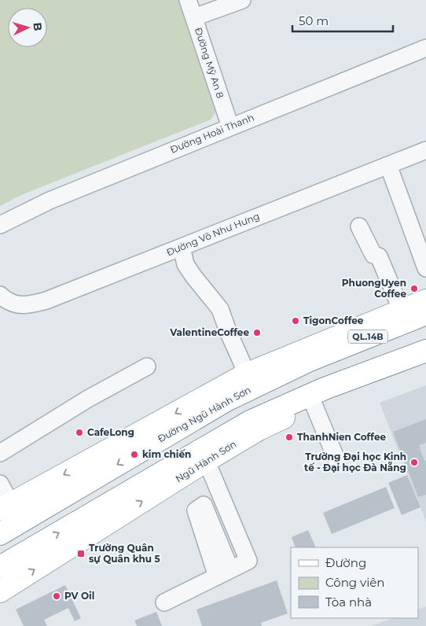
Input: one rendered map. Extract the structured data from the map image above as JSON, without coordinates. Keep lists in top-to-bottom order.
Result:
{
  "streets": {
    "main road": ["QL.14B", "Đường Ngũ Hành Sơn", "Ngũ Hành Sơn"],
    "street": ["Đường Mỹ An 8", "Đường Hoài Thanh", "Đường Võ Như Hưng"]
  },
  "crossings": [
    ["Đường Mỹ An 8", "Đường Hoài Thanh"]
  ],
  "places": {
    "other": [
      "PhuongUyen Coffee",
      "TigonCoffee",
      "ValentineCoffee",
      "CafeLong",
      "ThanhNien Coffee",
      "kim chiến",
      "Trường Đại học Kinh tế - Đại học Đà Nẵng",
      "PV Oil"
    ],
    "transit": ["Trường Quân sự Quân khu 5"]
  },
  "legend": ["Đường", "Công viên", "Tòa nhà"],
  "scale_bar": "50 m",
  "north": "right"
}
